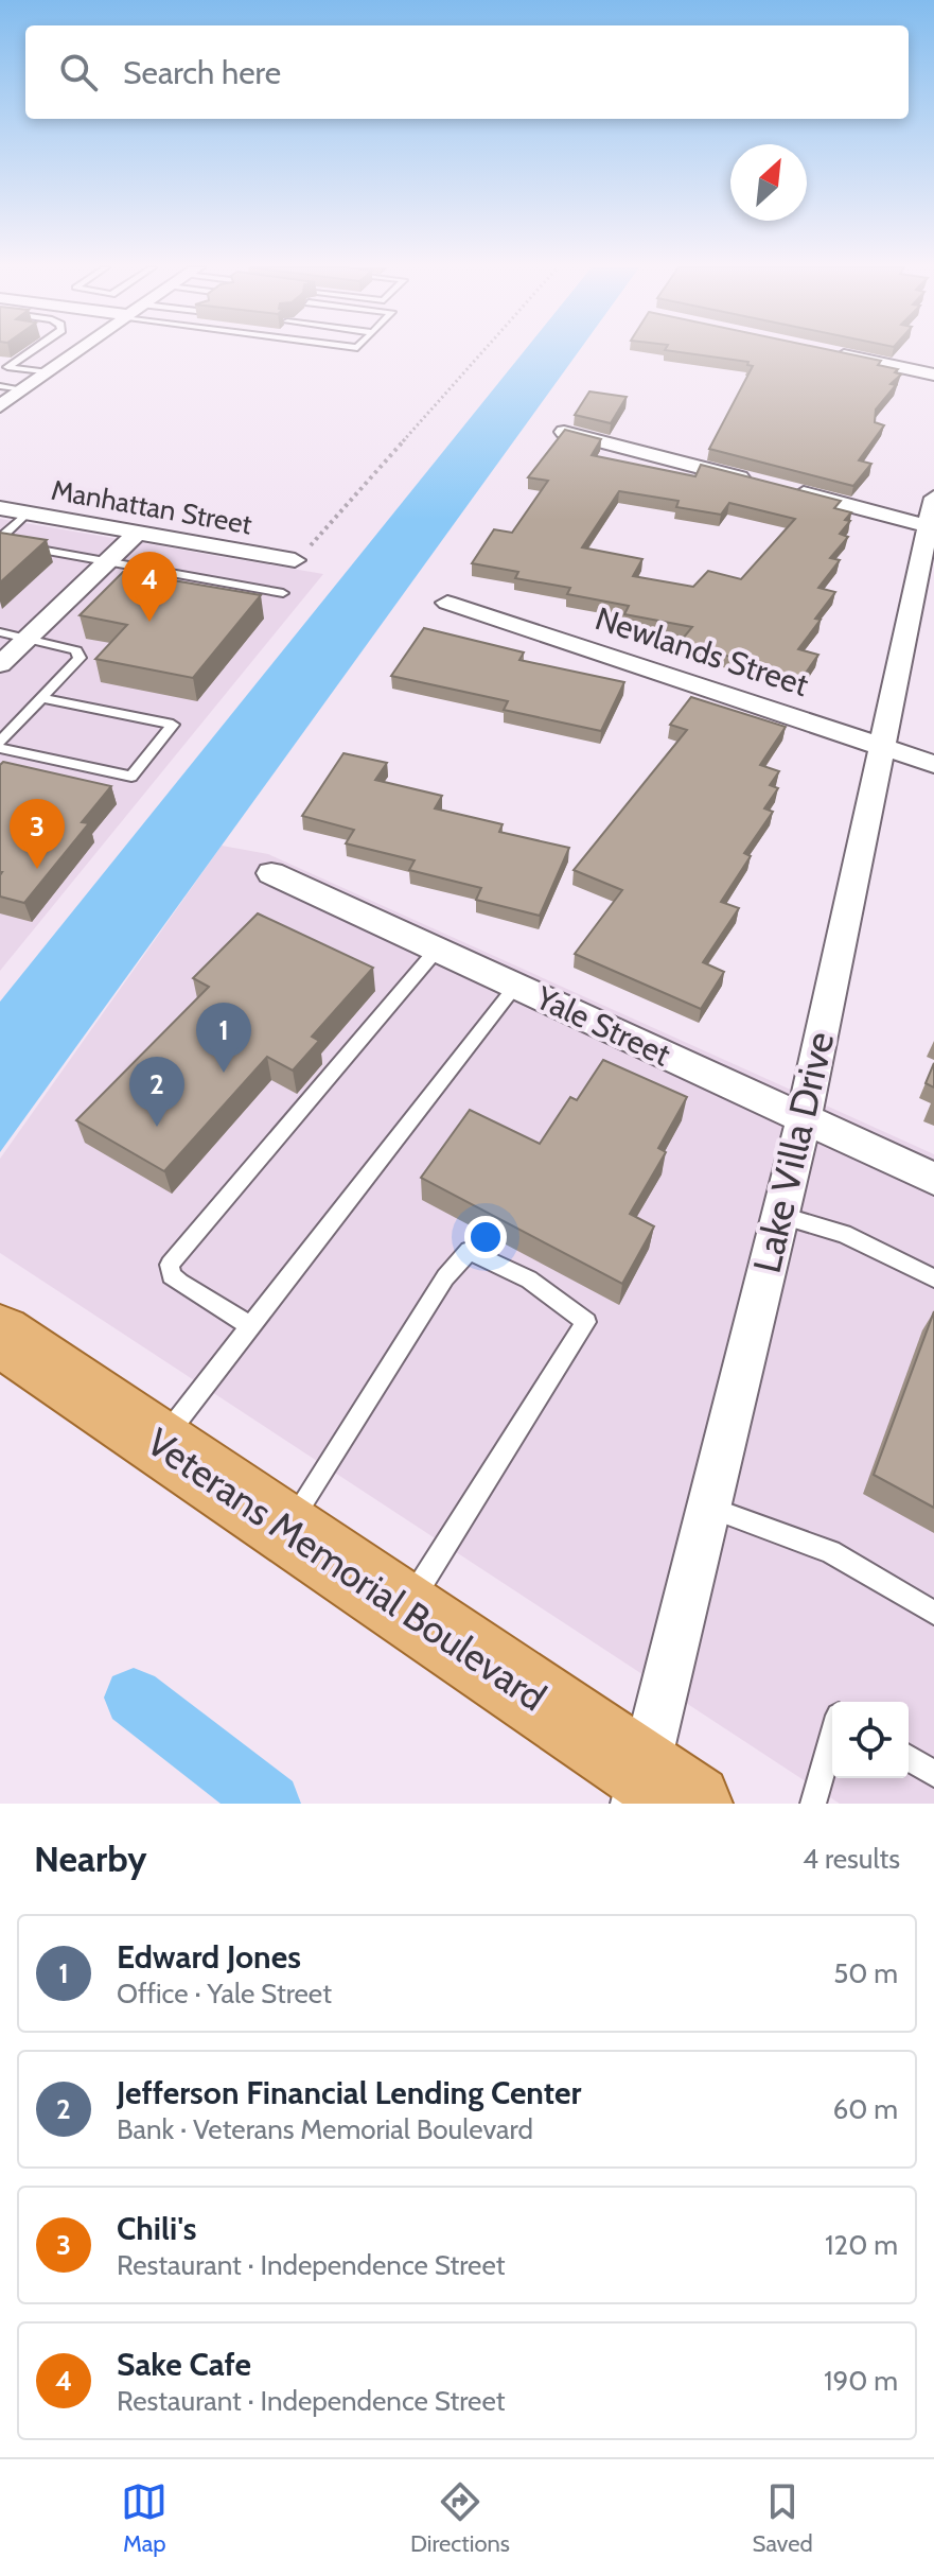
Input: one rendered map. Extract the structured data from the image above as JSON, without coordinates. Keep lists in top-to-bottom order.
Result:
{
  "streets": {
    "main road": ["Veterans Memorial Boulevard"],
    "street": [
      "Manhattan Street",
      "Newlands Street",
      "Yale Street",
      "Lake Villa Drive"
    ]
  },
  "crossings": [
    ["Newlands Street", "Lake Villa Drive"],
    ["Yale Street", "Lake Villa Drive"],
    ["Lake Villa Drive", "Veterans Memorial Boulevard"]
  ],
  "north": "top right",
  "page": {
    "search": "Search here",
    "pins": [
      "4",
      "3",
      "1",
      "2"
    ],
    "heading": ["Nearby", "4 results"],
    "list": [
      {
        "mark": "1",
        "name": "Edward Jones",
        "note": "Office · Yale Street",
        "value": "50 m"
      },
      {
        "mark": "2",
        "name": "Jefferson Financial Lending Center",
        "note": "Bank · Veterans Memorial Boulevard",
        "value": "60 m"
      },
      {
        "mark": "3",
        "name": "Chili's",
        "note": "Restaurant · Independence Street",
        "value": "120 m"
      },
      {
        "mark": "4",
        "name": "Sake Cafe",
        "note": "Restaurant · Independence Street",
        "value": "190 m"
      }
    ],
    "nav": ["Map", "Directions", "Saved"]
  }
}
